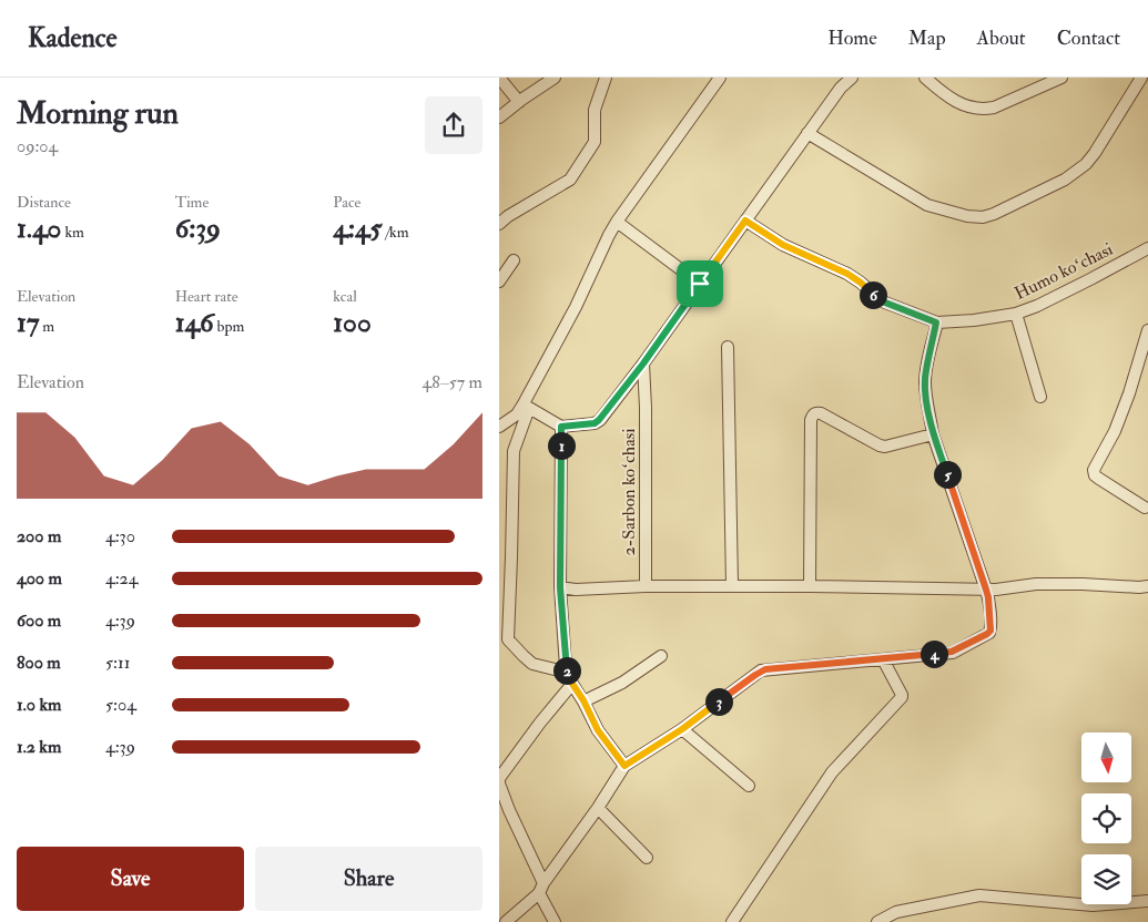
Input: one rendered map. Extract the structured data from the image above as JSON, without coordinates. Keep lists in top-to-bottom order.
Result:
{
  "streets": {
    "street": ["Humo koʻchasi", "2-Sarbon koʻchasi"]
  },
  "north": "bottom",
  "page": {
    "header": "Kadence",
    "nav": [
      "Home",
      "Map",
      "About",
      "Contact"
    ],
    "heading": ["Morning run", "09:04"],
    "stats": [
      ["Distance", "1.40 km"],
      ["Time", "6:39"],
      ["Pace", "4:45 /km"],
      ["Elevation", "17 m"],
      ["Heart rate", "146 bpm"],
      ["kcal", "100"]
    ],
    "pins": [
      "6",
      "1",
      "5",
      "4",
      "2",
      "3"
    ],
    "chart": ["Elevation", "48–57 m"],
    "list": [
      {
        "name": "200 m",
        "note": "4:30"
      },
      {
        "name": "400 m",
        "note": "4:24"
      },
      {
        "name": "600 m",
        "note": "4:39"
      },
      {
        "name": "800 m",
        "note": "5:11"
      },
      {
        "name": "1.0 km",
        "note": "5:04"
      },
      {
        "name": "1.2 km",
        "note": "4:39"
      }
    ],
    "buttons": ["Save", "Share"]
  }
}
